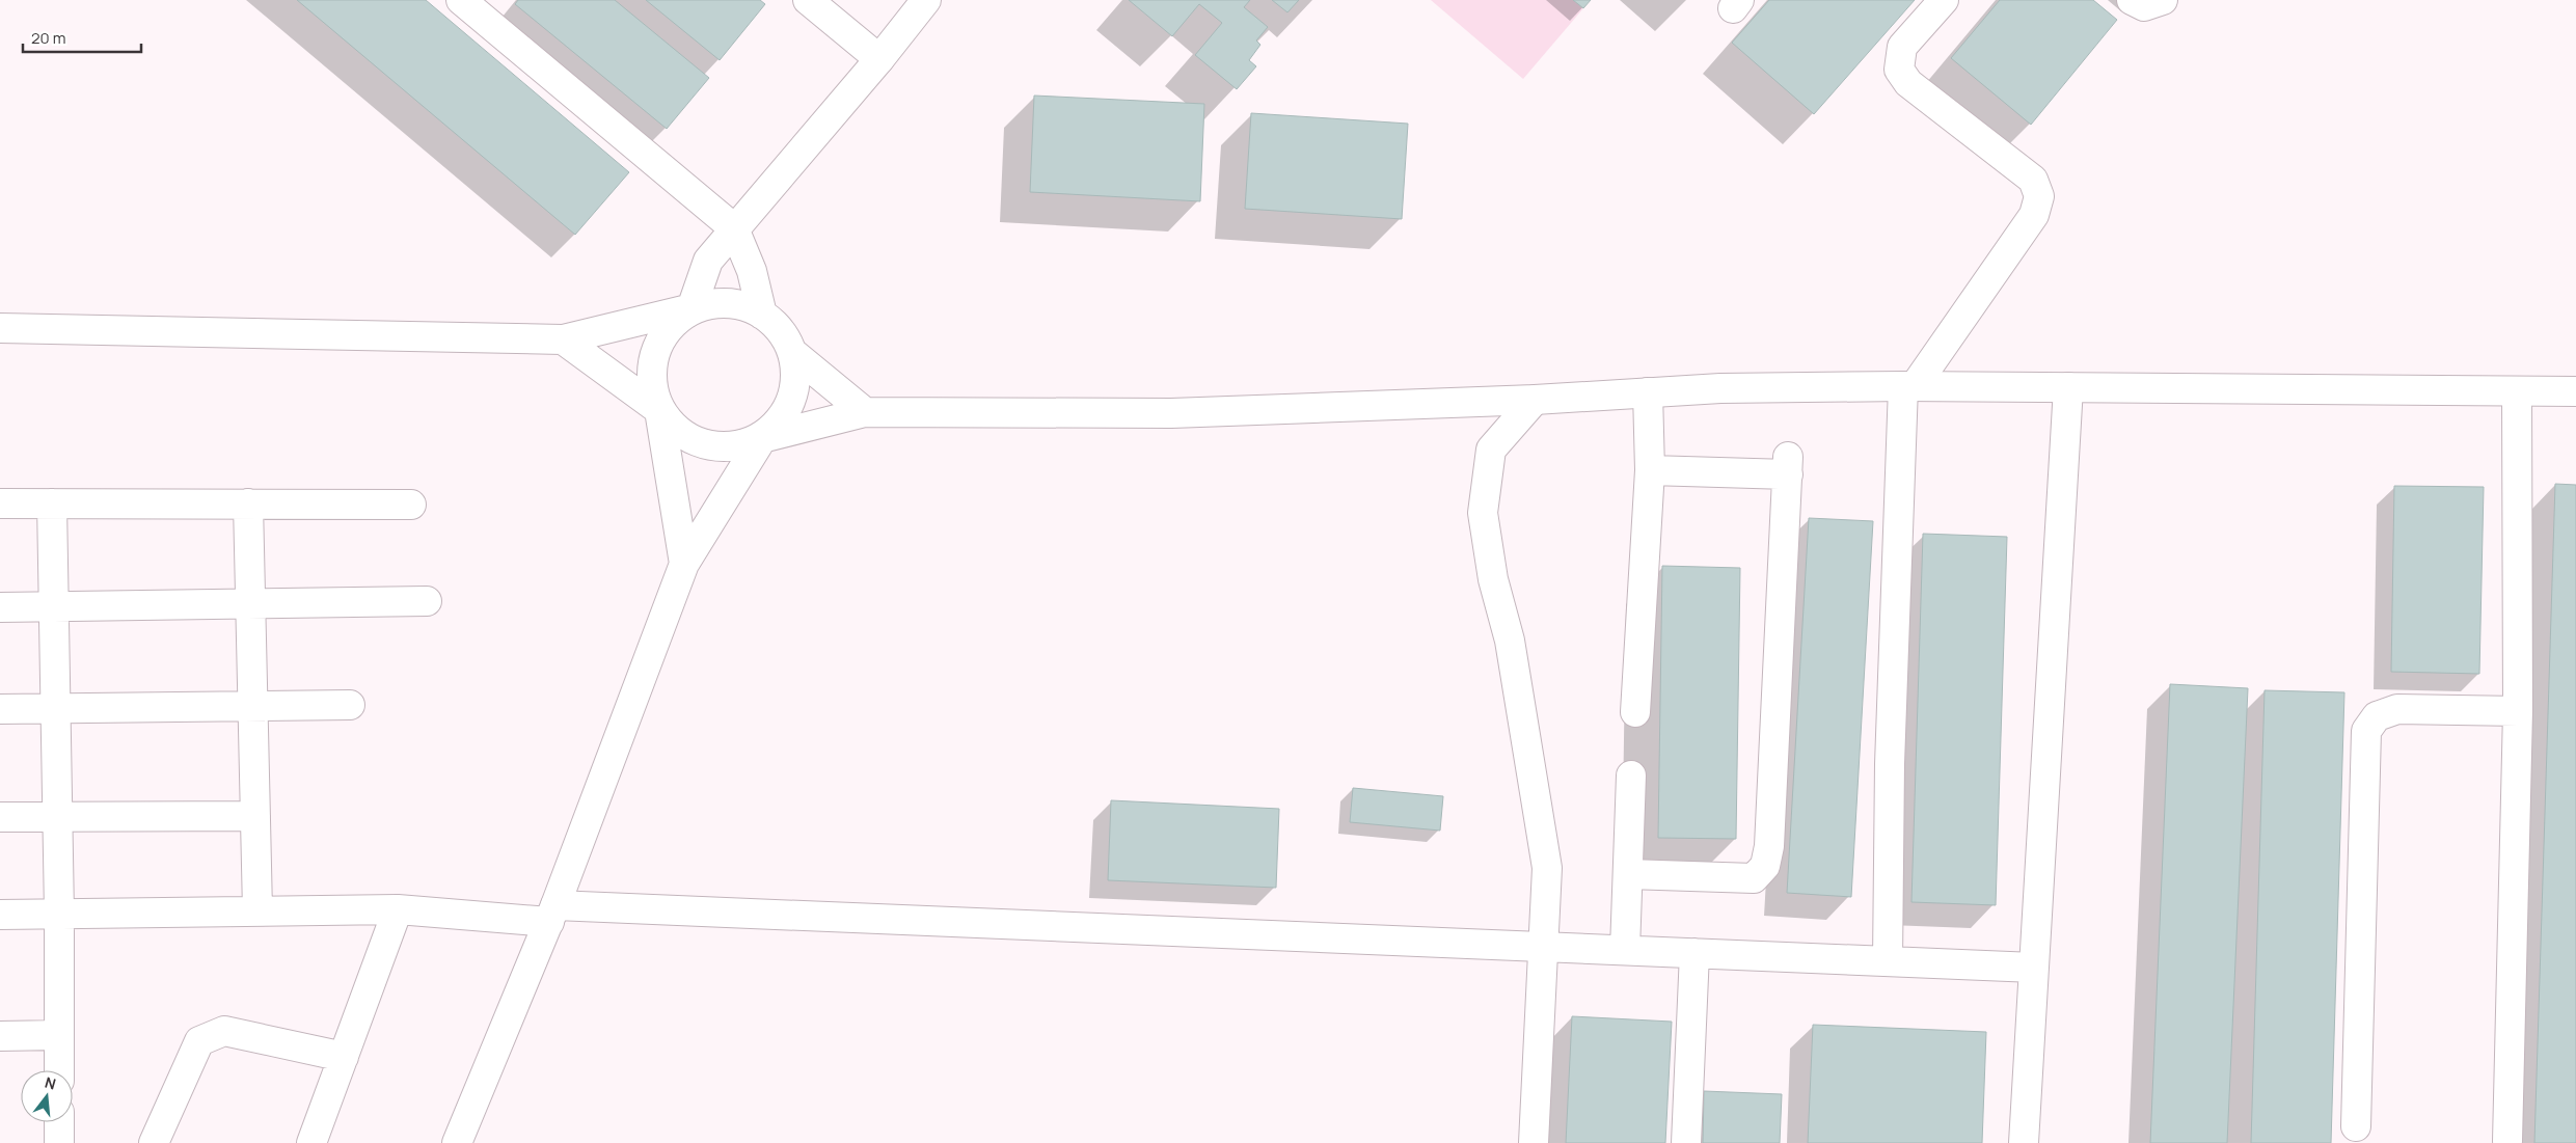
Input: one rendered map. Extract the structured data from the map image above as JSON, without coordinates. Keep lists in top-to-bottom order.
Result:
{
  "scale_bar": "20 m",
  "north": "top"
}
